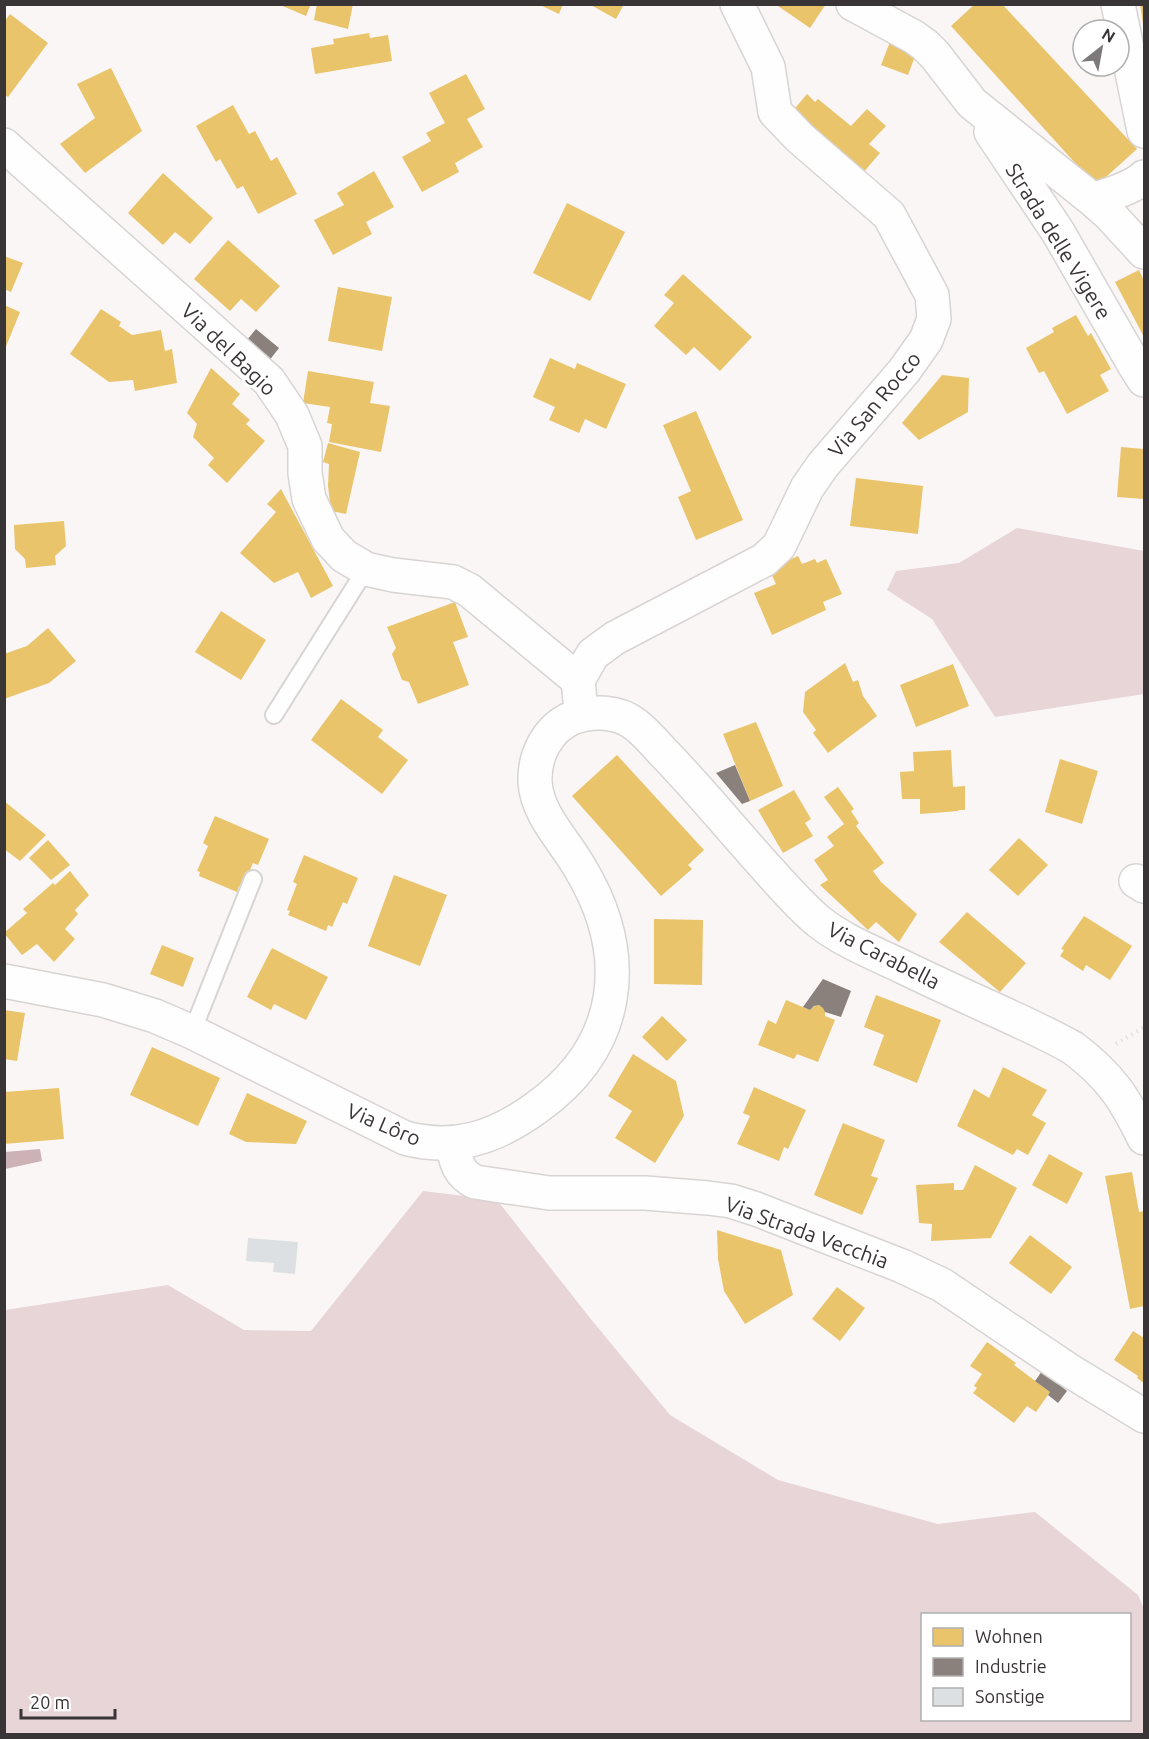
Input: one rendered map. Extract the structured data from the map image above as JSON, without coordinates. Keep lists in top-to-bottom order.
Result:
{
  "streets": {
    "street": [
      "Strada delle Vigere",
      "Via del Bagio",
      "Via San Rocco",
      "Via Carabella",
      "Via Lôro",
      "Via Strada Vecchia"
    ]
  },
  "crossings": [
    ["Via del Bagio", "Via San Rocco"],
    ["Via Carabella", "Via Lôro"],
    ["Via Lôro", "Via Strada Vecchia"]
  ],
  "legend": ["Wohnen", "Industrie", "Sonstige"],
  "scale_bar": "20 m",
  "north": "top right"
}
